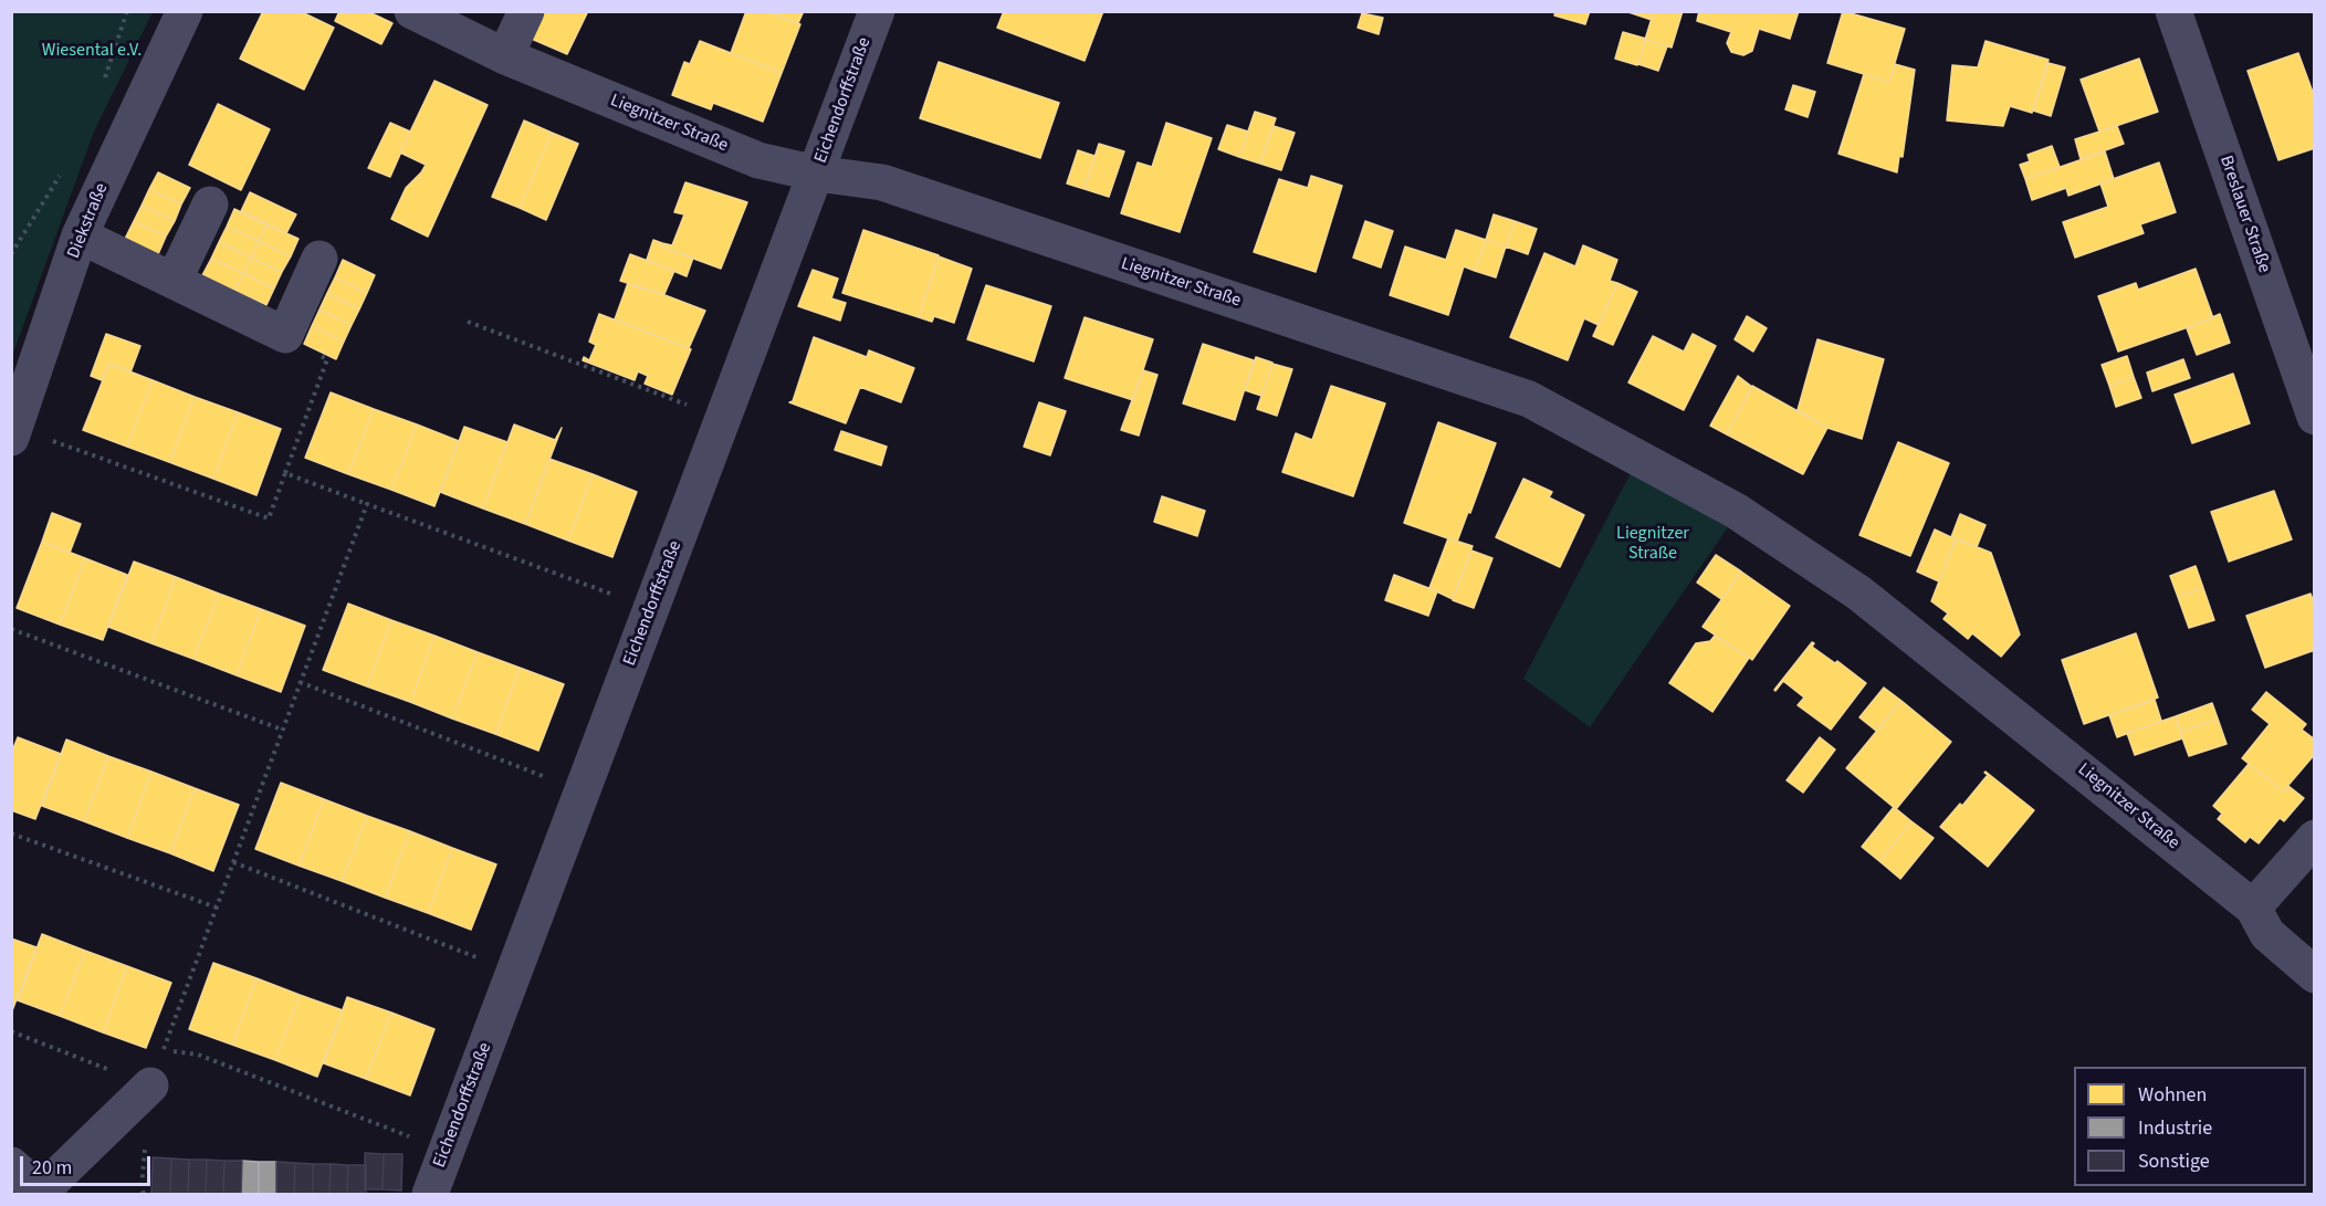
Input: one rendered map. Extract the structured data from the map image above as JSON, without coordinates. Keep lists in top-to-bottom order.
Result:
{
  "streets": {
    "street": [
      "Eichendorffstraße",
      "Liegnitzer Straße",
      "Breslauer Straße",
      "Diekstraße"
    ]
  },
  "crossings": [
    ["Eichendorffstraße", "Liegnitzer Straße"]
  ],
  "parks": ["Wiesental e.V.", "Liegnitzer Straße"],
  "legend": ["Wohnen", "Industrie", "Sonstige"],
  "scale_bar": "20 m"
}
